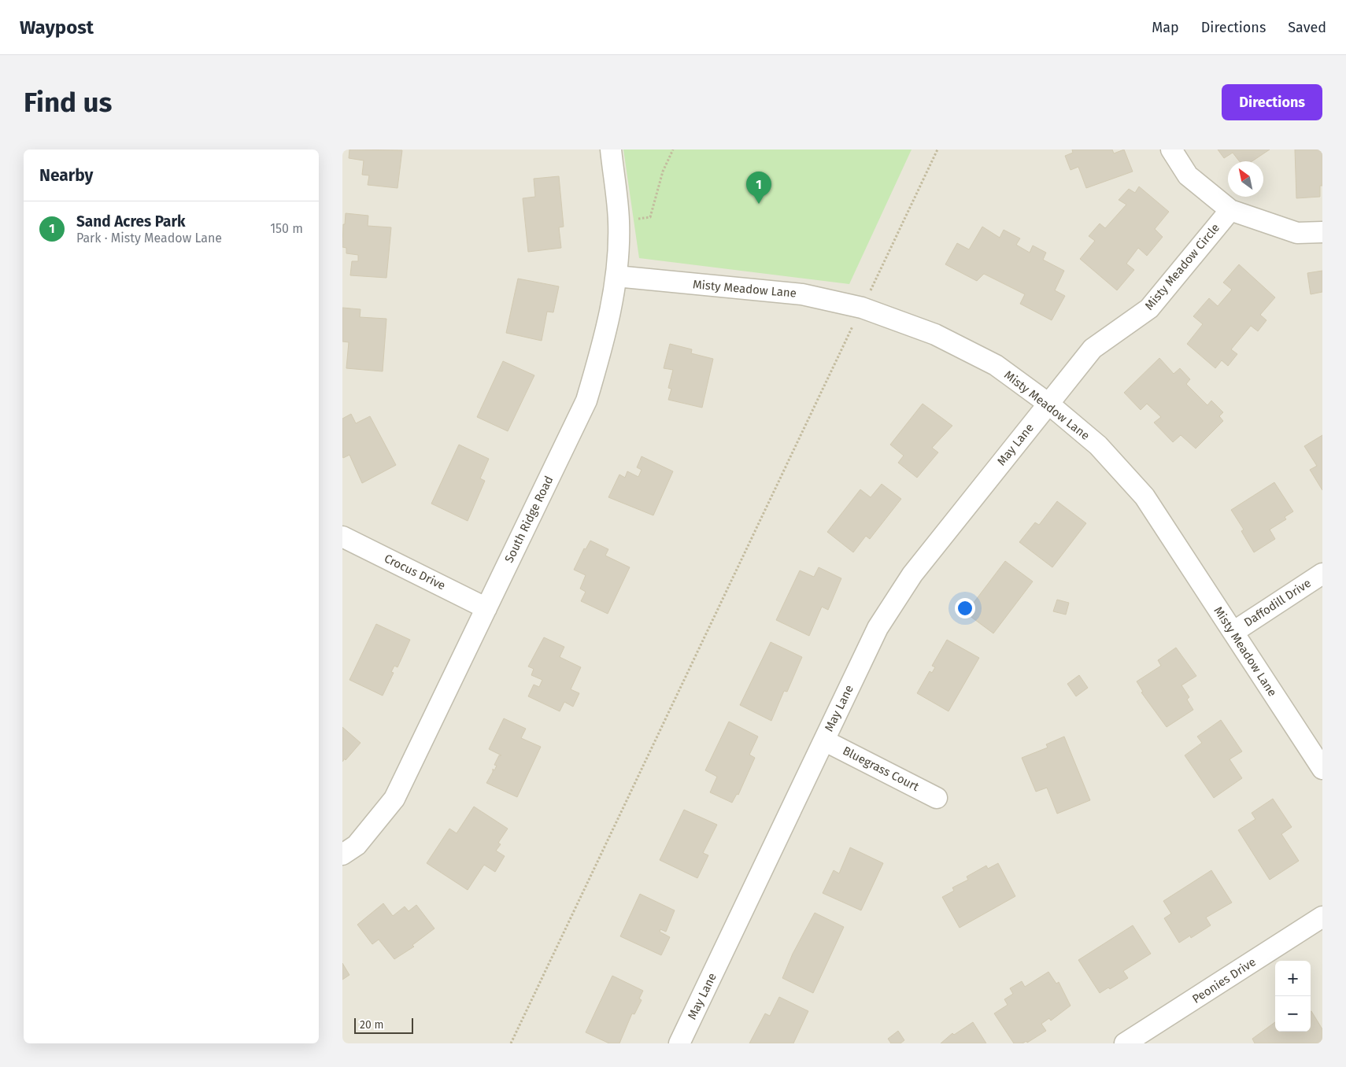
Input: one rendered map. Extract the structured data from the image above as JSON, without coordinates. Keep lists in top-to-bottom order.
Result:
{
  "streets": {
    "street": [
      "Misty Meadow Circle",
      "Misty Meadow Lane",
      "May Lane",
      "South Ridge Road",
      "Crocus Drive",
      "Daffodill Drive",
      "Bluegrass Court",
      "Peonies Drive"
    ]
  },
  "crossings": [
    ["Misty Meadow Circle", "Misty Meadow Lane"],
    ["Misty Meadow Circle", "May Lane"],
    ["Misty Meadow Lane", "May Lane"],
    ["Misty Meadow Lane", "South Ridge Road"],
    ["Misty Meadow Lane", "Daffodill Drive"],
    ["May Lane", "Bluegrass Court"],
    ["South Ridge Road", "Crocus Drive"]
  ],
  "scale_bar": "20 m",
  "north": "top left",
  "page": {
    "header": "Waypost",
    "nav": ["Map", "Directions", "Saved"],
    "buttons": "Directions",
    "title": "Find us",
    "heading": "Nearby",
    "pins": "1",
    "list": [
      {
        "mark": "1",
        "name": "Sand Acres Park",
        "note": "Park · Misty Meadow Lane",
        "value": "150 m"
      }
    ],
    "map_buttons": ["+", "−"],
    "scale": "20 m"
  }
}
